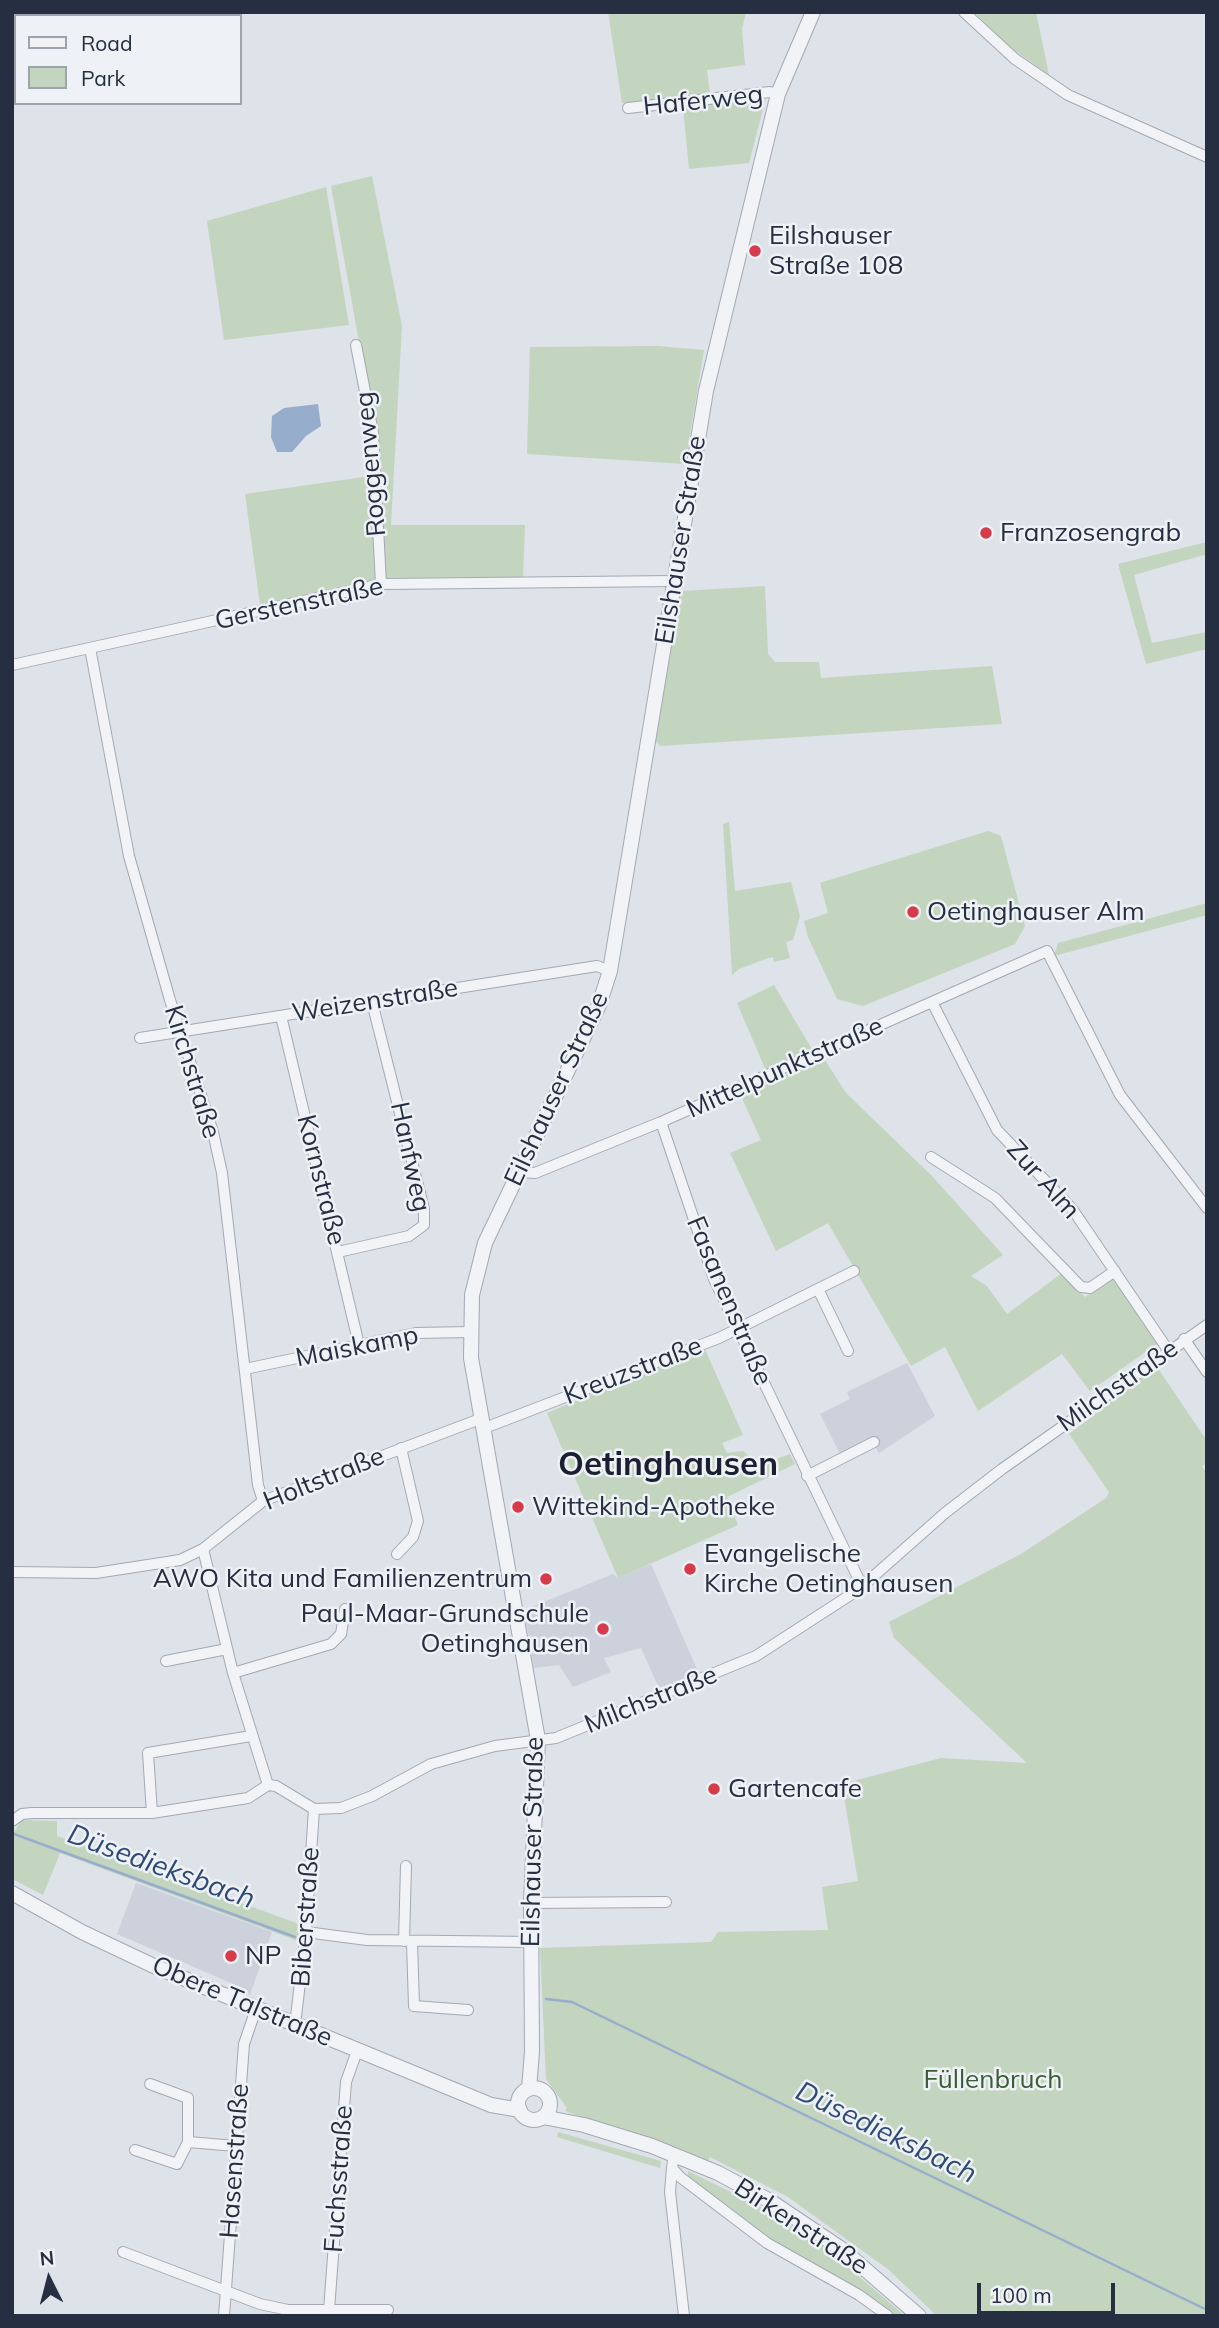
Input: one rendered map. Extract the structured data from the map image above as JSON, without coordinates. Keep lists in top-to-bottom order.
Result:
{
  "streets": {
    "street": [
      "Haferweg",
      "Roggenweg",
      "Eilshauser Straße",
      "Gerstenstraße",
      "Weizenstraße",
      "Mittelpunktstraße",
      "Kirchstraße",
      "Hanfweg",
      "Kornstraße",
      "Zur Alm",
      "Fasanenstraße",
      "Maiskamp",
      "Kreuzstraße",
      "Milchstraße",
      "Holtstraße",
      "Biberstraße",
      "Obere Talstraße",
      "Hasenstraße",
      "Fuchsstraße",
      "Birkenstraße"
    ]
  },
  "crossings": [
    ["Haferweg", "Eilshauser Straße"],
    ["Roggenweg", "Gerstenstraße"],
    ["Eilshauser Straße", "Gerstenstraße"],
    ["Eilshauser Straße", "Weizenstraße"],
    ["Eilshauser Straße", "Mittelpunktstraße"],
    ["Eilshauser Straße", "Maiskamp"],
    ["Eilshauser Straße", "Kreuzstraße"],
    ["Eilshauser Straße", "Milchstraße"],
    ["Eilshauser Straße", "Holtstraße"],
    ["Eilshauser Straße", "Obere Talstraße"],
    ["Gerstenstraße", "Kirchstraße"],
    ["Weizenstraße", "Kirchstraße"],
    ["Weizenstraße", "Hanfweg"],
    ["Weizenstraße", "Kornstraße"],
    ["Mittelpunktstraße", "Zur Alm"],
    ["Mittelpunktstraße", "Fasanenstraße"],
    ["Kirchstraße", "Maiskamp"],
    ["Kirchstraße", "Holtstraße"],
    ["Hanfweg", "Kornstraße"],
    ["Kornstraße", "Maiskamp"],
    ["Zur Alm", "Milchstraße"],
    ["Fasanenstraße", "Kreuzstraße"],
    ["Fasanenstraße", "Milchstraße"],
    ["Kreuzstraße", "Holtstraße"],
    ["Milchstraße", "Biberstraße"],
    ["Biberstraße", "Obere Talstraße"],
    ["Obere Talstraße", "Hasenstraße"],
    ["Obere Talstraße", "Fuchsstraße"],
    ["Obere Talstraße", "Birkenstraße"]
  ],
  "districts": ["Oetinghausen"],
  "water": ["Düsedieksbach"],
  "parks": ["Füllenbruch"],
  "places": [
    "Eilshauser Straße 108",
    "Franzosengrab",
    "Oetinghauser Alm",
    "Wittekind-Apotheke",
    "Evangelische Kirche Oetinghausen",
    "AWO Kita und Familienzentrum",
    "Paul-Maar-Grundschule Oetinghausen",
    "Gartencafe",
    "NP"
  ],
  "legend": ["Road", "Park"],
  "scale_bar": "100 m",
  "north": "top"
}
